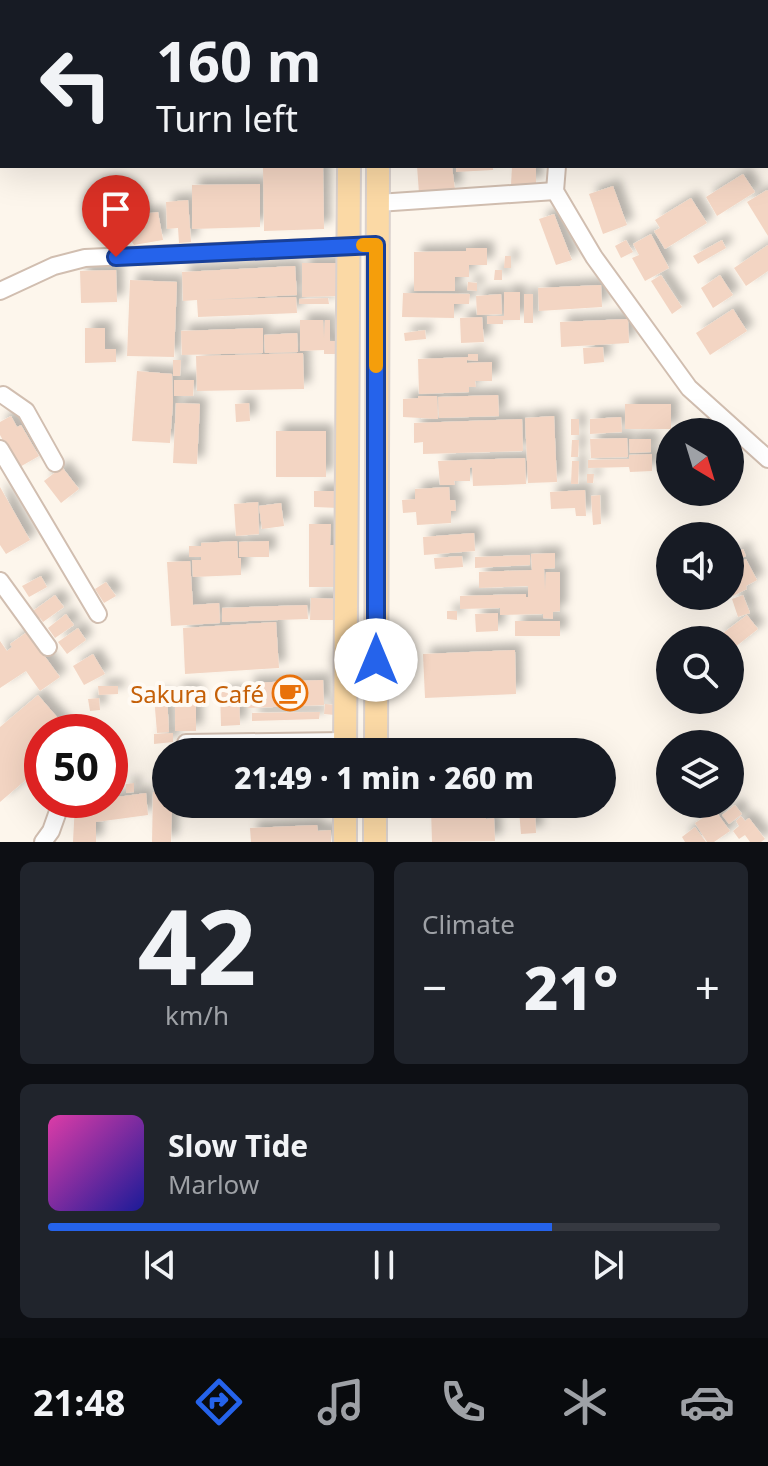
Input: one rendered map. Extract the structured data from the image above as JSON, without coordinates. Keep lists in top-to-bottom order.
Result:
{
  "places": {
    "cafe": ["Sakura Café"]
  },
  "north": "bottom right",
  "page": {
    "turn": ["160 m", "Turn left"],
    "limit": "50",
    "trip": "21:49 · 1 min · 260 m",
    "tile": [
      ["42", "km/h"],
      "Climate"
    ],
    "heat": ["−", "21°", "+"],
    "song": ["Slow Tide", "Marlow"],
    "tabs": "21:48"
  }
}
